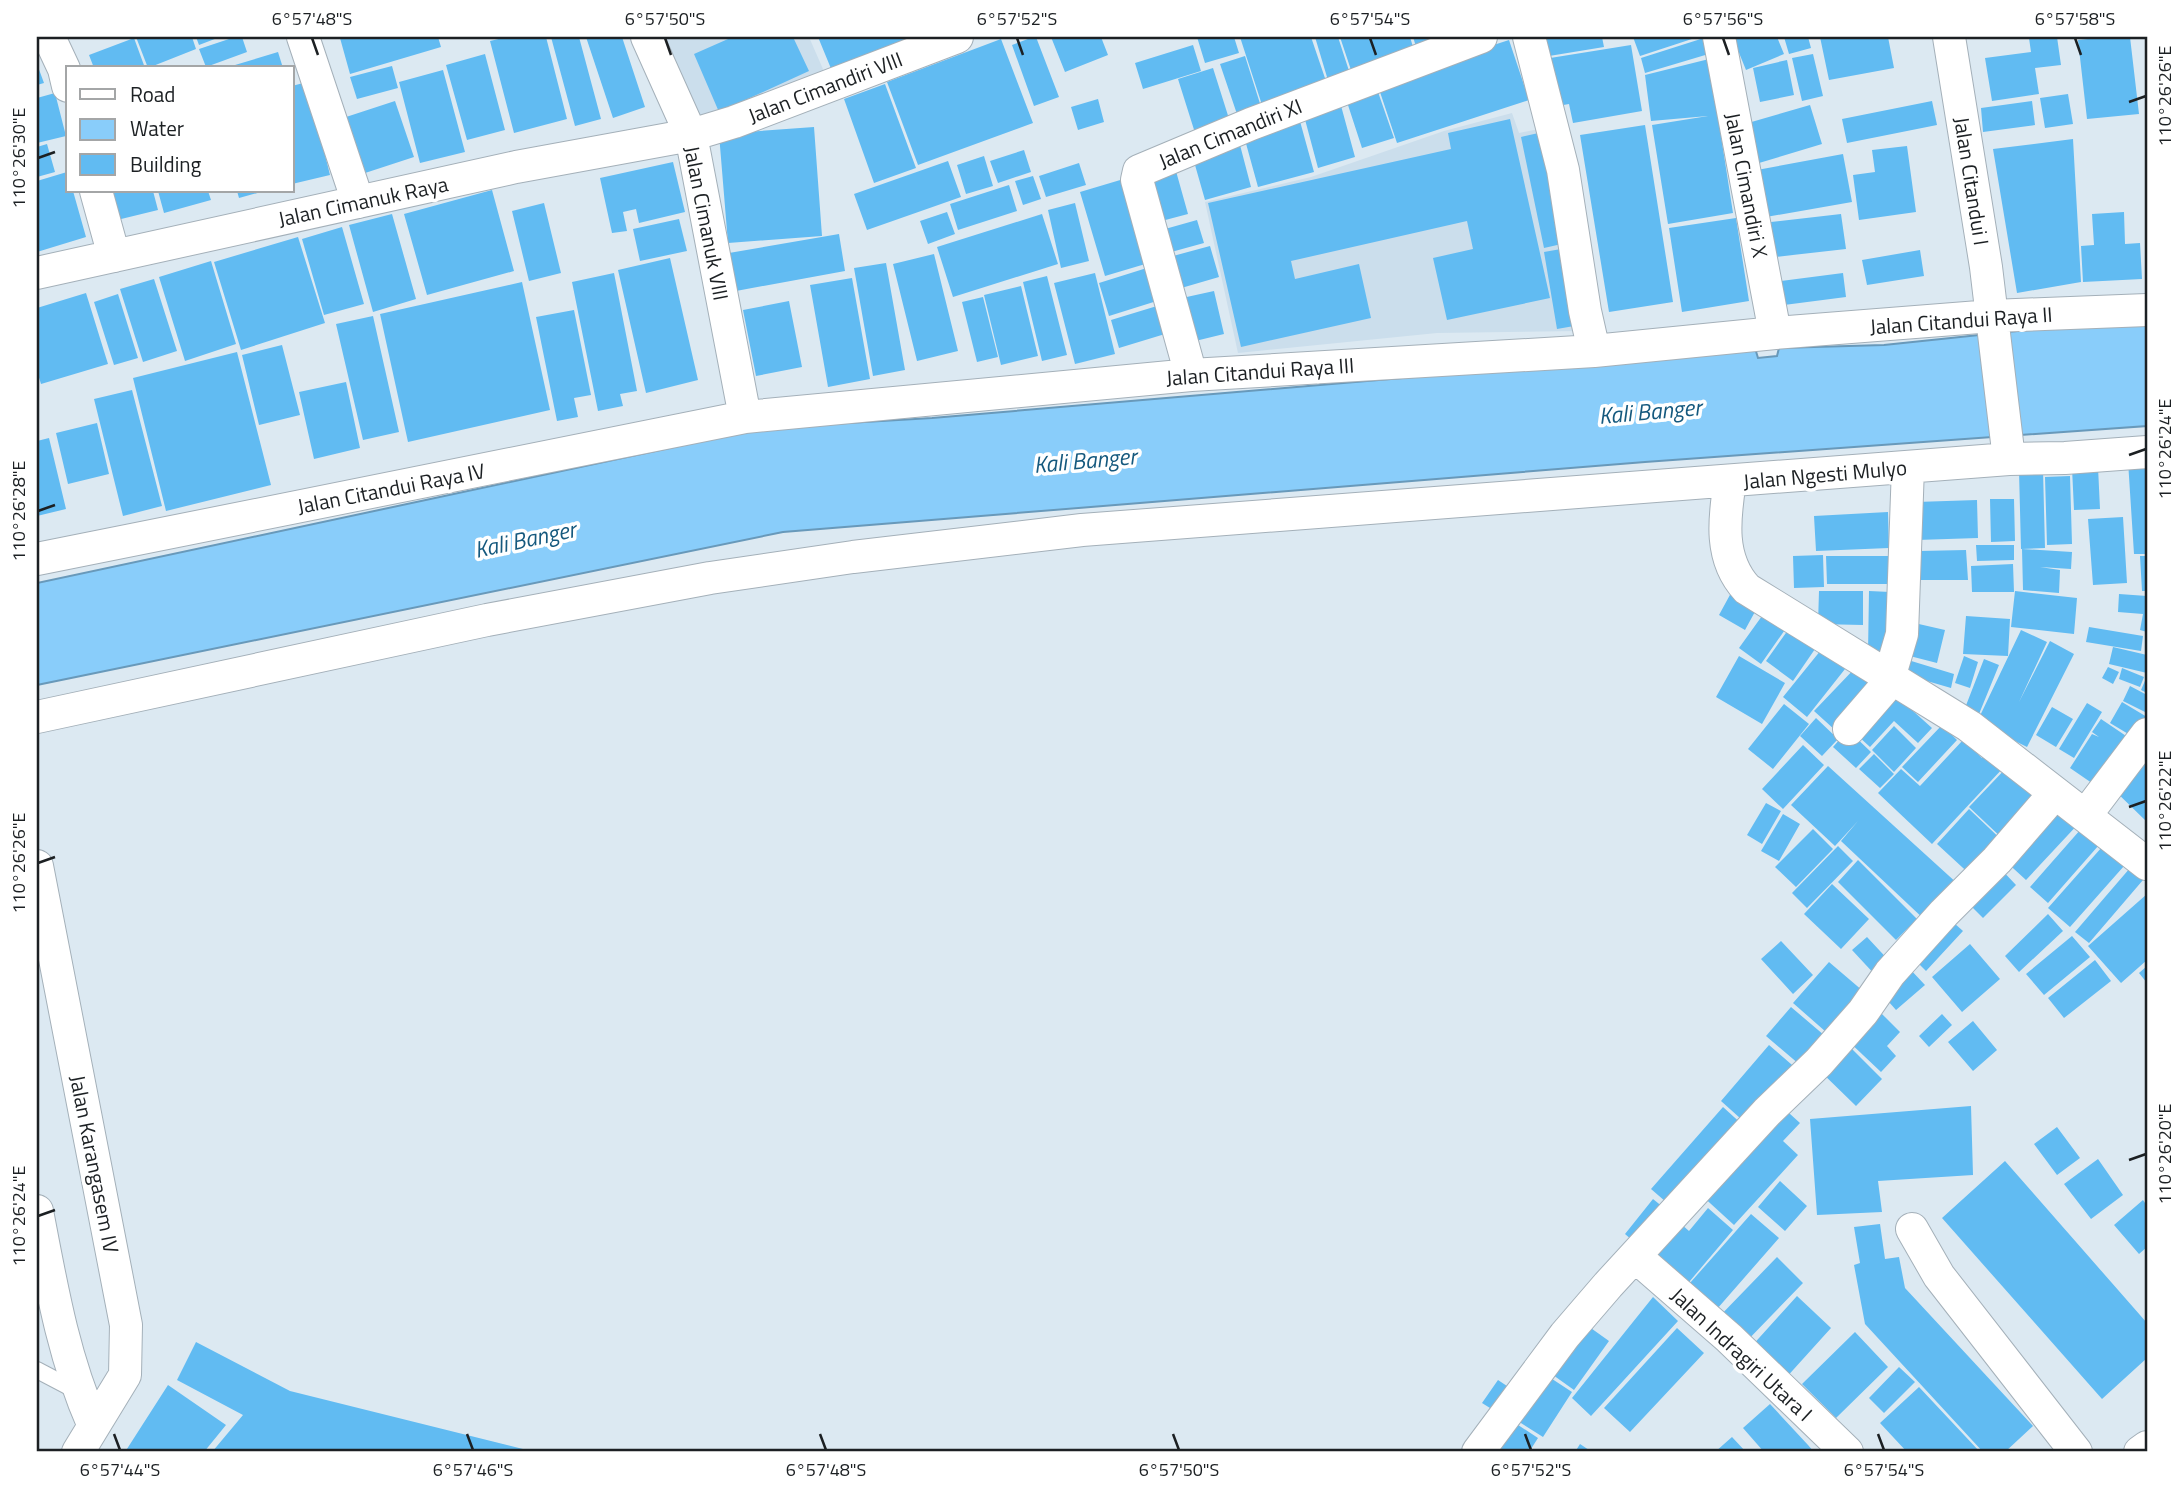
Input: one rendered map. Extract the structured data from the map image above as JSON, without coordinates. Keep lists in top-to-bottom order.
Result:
{
  "streets": {
    "street": [
      "Jalan Cimandiri VIII",
      "Jalan Cimandiri XI",
      "Jalan Citandui I",
      "Jalan Cimandiri X",
      "Jalan Cimanuk Raya",
      "Jalan Cimanuk VIII",
      "Jalan Citandui Raya II",
      "Jalan Citandui Raya III",
      "Jalan Ngesti Mulyo",
      "Jalan Citandui Raya IV",
      "Jalan Karangasem IV",
      "Jalan Indragiri Utara I"
    ]
  },
  "crossings": [
    ["Jalan Cimandiri VIII", "Jalan Cimanuk Raya"],
    ["Jalan Cimandiri VIII", "Jalan Cimanuk VIII"],
    ["Jalan Cimandiri XI", "Jalan Citandui Raya III"],
    ["Jalan Citandui I", "Jalan Citandui Raya II"],
    ["Jalan Citandui I", "Jalan Ngesti Mulyo"],
    ["Jalan Cimandiri X", "Jalan Citandui Raya II"],
    ["Jalan Cimandiri X", "Jalan Citandui Raya III"],
    ["Jalan Cimanuk Raya", "Jalan Cimanuk VIII"],
    ["Jalan Cimanuk VIII", "Jalan Citandui Raya III"],
    ["Jalan Cimanuk VIII", "Jalan Citandui Raya IV"],
    ["Jalan Citandui Raya II", "Jalan Citandui Raya III"],
    ["Jalan Citandui Raya III", "Jalan Citandui Raya IV"]
  ],
  "water": ["Kali Banger"],
  "legend": ["Road", "Water", "Building"],
  "coordinates": [
    "6°57'48\"S",
    "6°57'50\"S",
    "6°57'52\"S",
    "6°57'54\"S",
    "6°57'56\"S",
    "6°57'58\"S",
    "110°26'26\"E",
    "110°26'30\"E",
    "110°26'24\"E",
    "110°26'28\"E",
    "110°26'22\"E",
    "110°26'20\"E",
    "6°57'44\"S",
    "6°57'46\"S"
  ]
}
